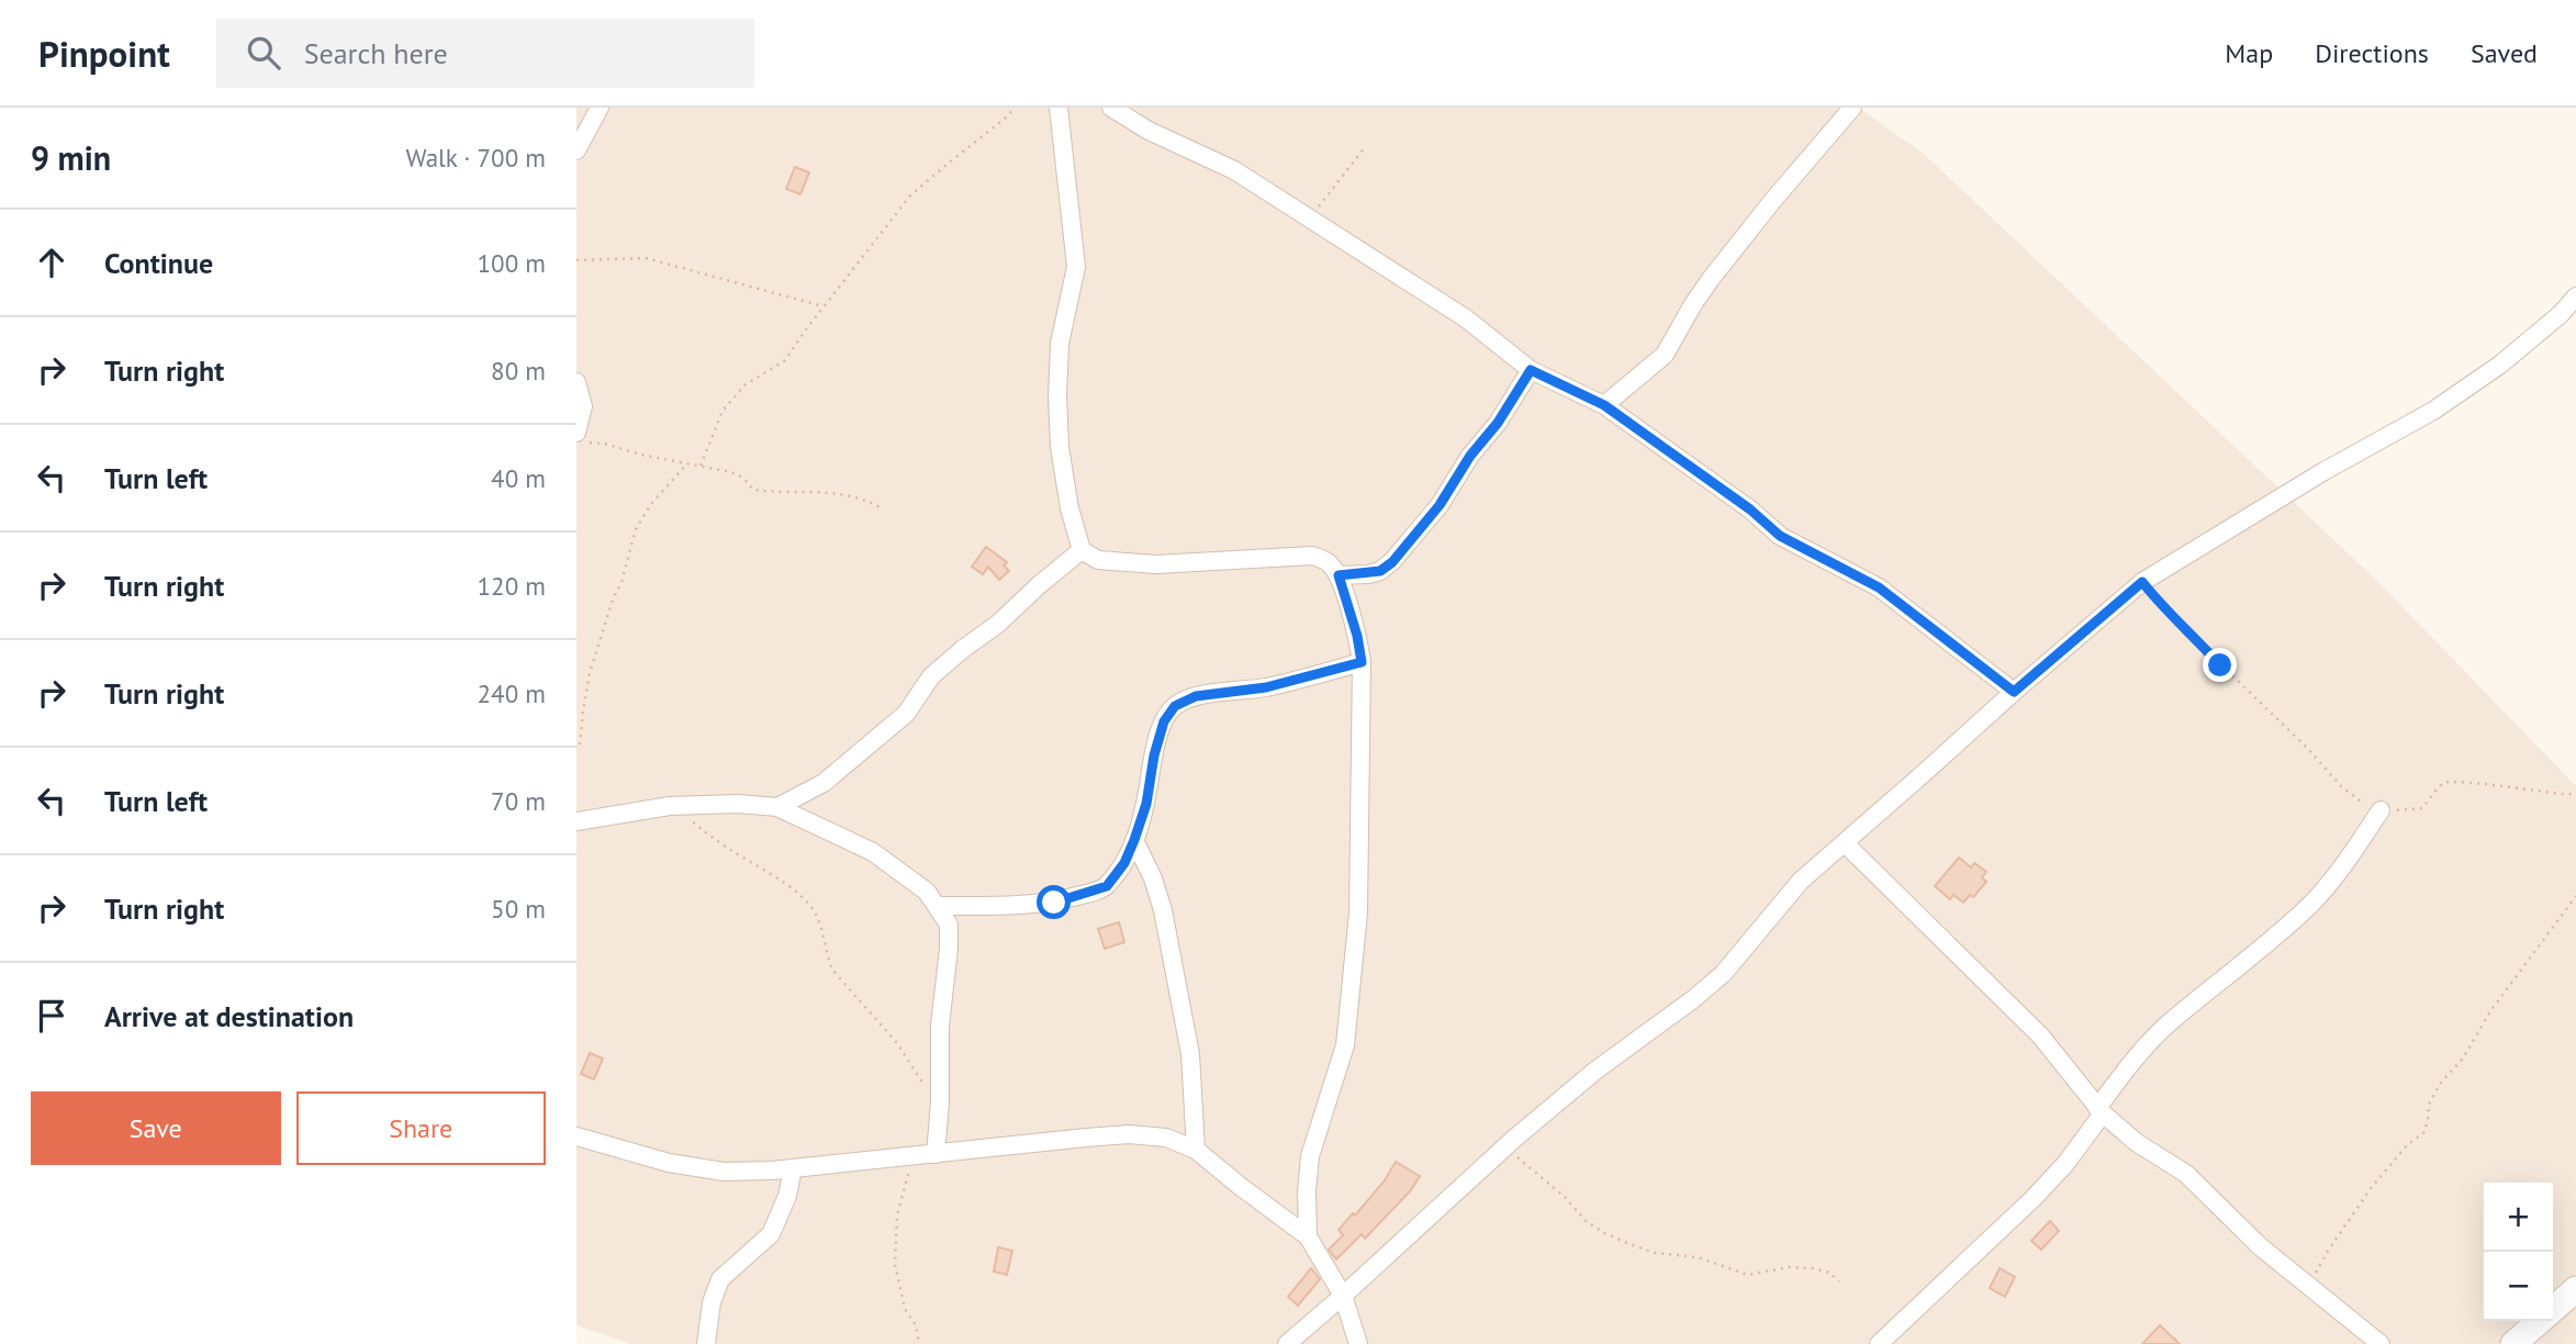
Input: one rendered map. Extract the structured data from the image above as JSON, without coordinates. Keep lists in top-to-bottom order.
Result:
{
  "page": {
    "header": "Pinpoint",
    "search": "Search here",
    "nav": ["Map", "Directions", "Saved"],
    "heading": ["9 min", "Walk · 700 m"],
    "list": [
      ["Continue", "100 m"],
      ["Turn right", "80 m"],
      ["Turn left", "40 m"],
      ["Turn right", "120 m"],
      ["Turn right", "240 m"],
      ["Turn left", "70 m"],
      ["Turn right", "50 m"],
      "Arrive at destination"
    ],
    "buttons": ["Save", "Share"],
    "map_buttons": ["+", "−"]
  }
}
